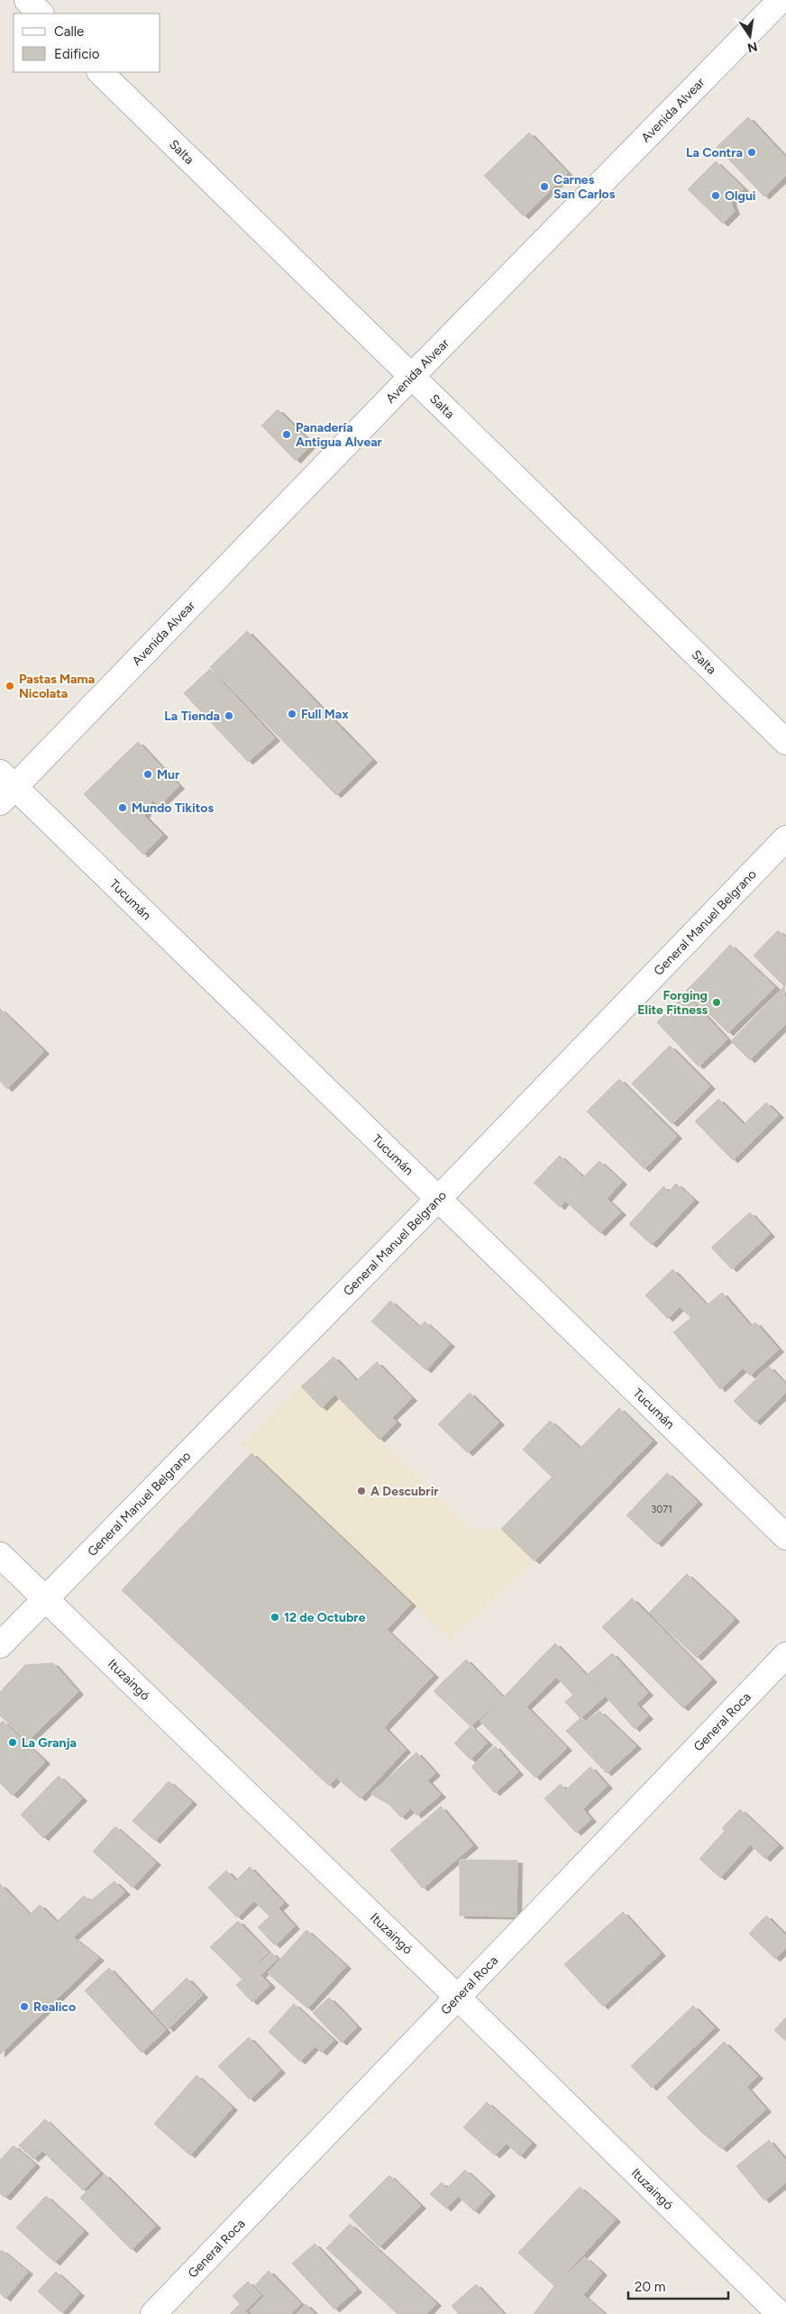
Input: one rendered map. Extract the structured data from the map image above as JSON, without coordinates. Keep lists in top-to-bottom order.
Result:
{
  "streets": {
    "street": [
      "Avenida Alvear",
      "Salta",
      "Tucumán",
      "General Manuel Belgrano",
      "Ituzaingó",
      "General Roca"
    ]
  },
  "crossings": [
    ["Avenida Alvear", "Salta"],
    ["Avenida Alvear", "Tucumán"],
    ["Tucumán", "General Manuel Belgrano"],
    ["General Manuel Belgrano", "Ituzaingó"],
    ["Ituzaingó", "General Roca"]
  ],
  "places": [
    "La Contra",
    "Carnes San Carlos",
    "Olgui",
    "Panadería Antigua Alvear",
    "Pastas Mama Nicolata",
    "Full Max",
    "La Tienda",
    "Mur",
    "Mundo Tikitos",
    "Forging Elite Fitness",
    "A Descubrir",
    "12 de Octubre",
    "La Granja",
    "Realico"
  ],
  "house_numbers": ["3071"],
  "legend": ["Calle", "Edificio"],
  "scale_bar": "20 m",
  "north": "bottom"
}
